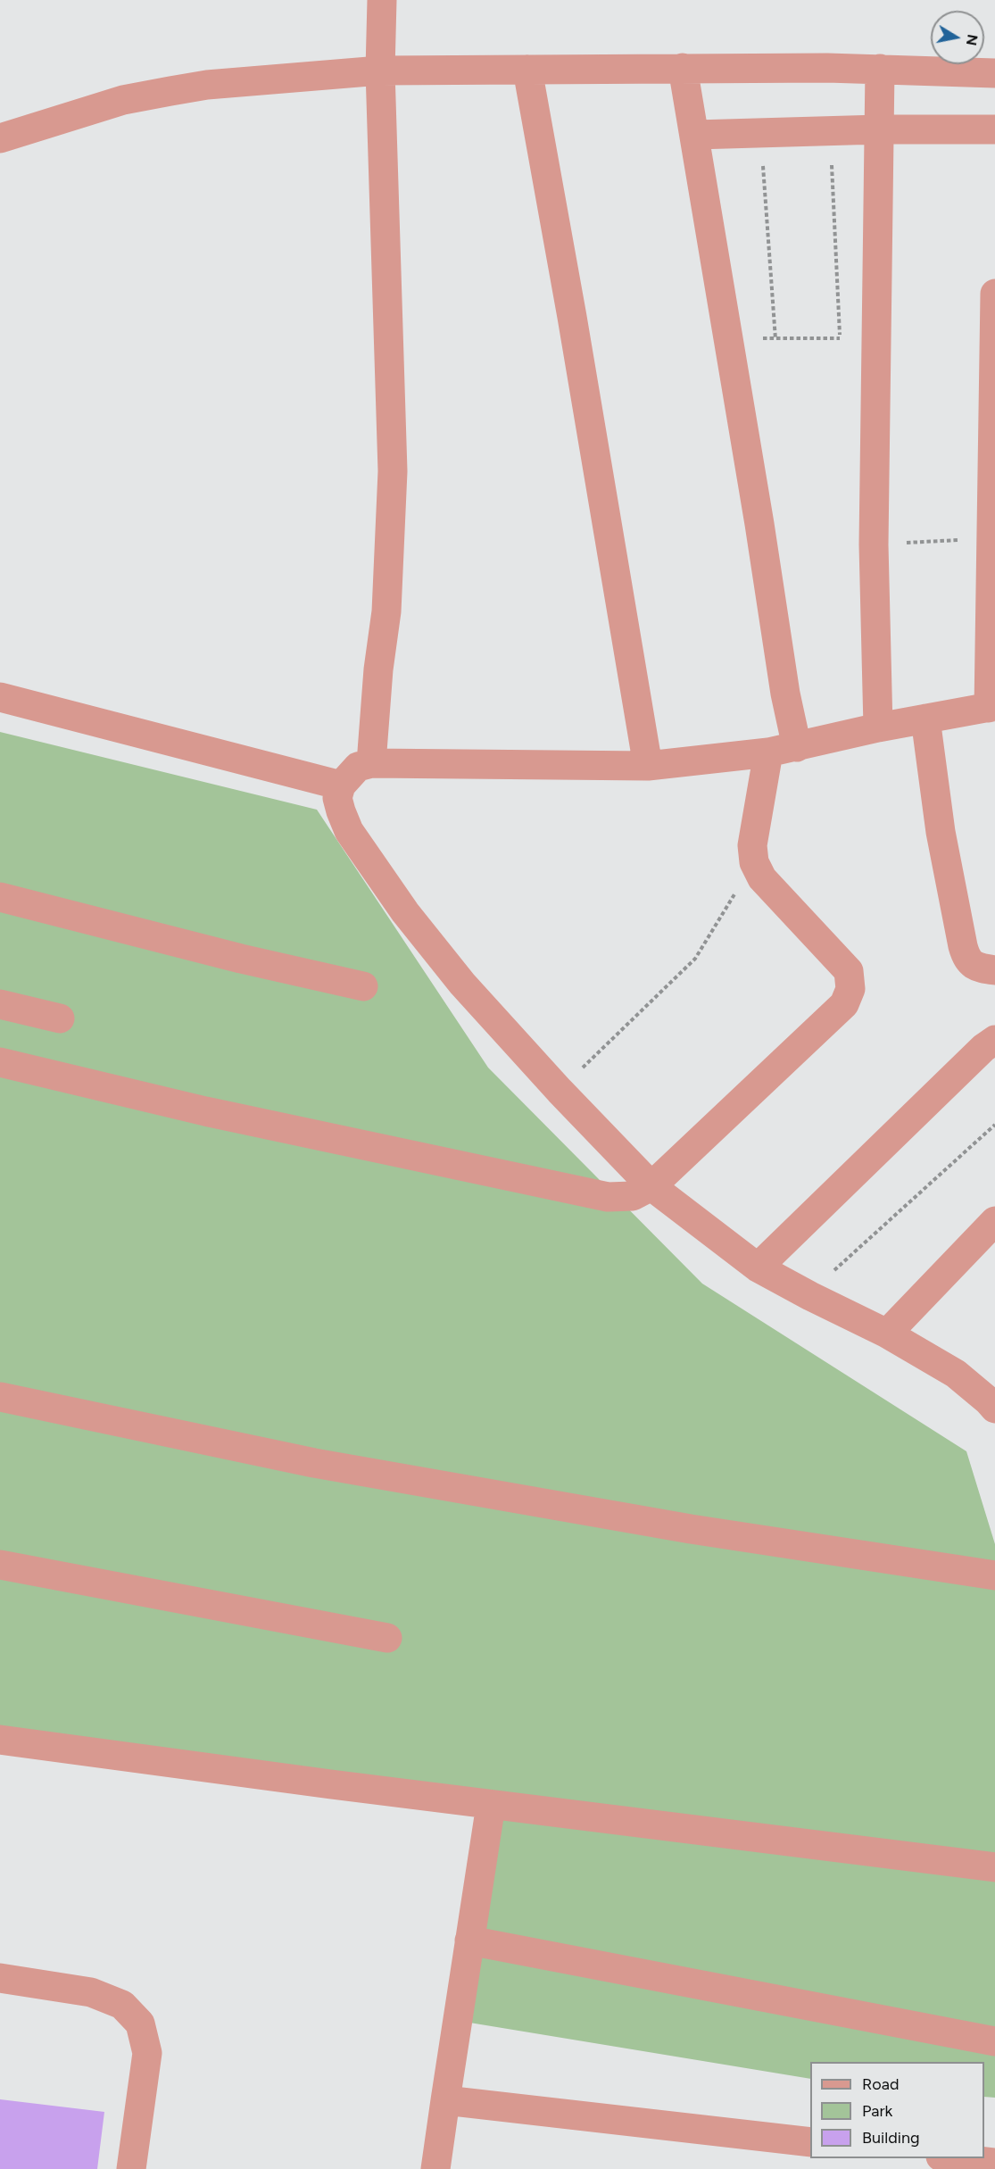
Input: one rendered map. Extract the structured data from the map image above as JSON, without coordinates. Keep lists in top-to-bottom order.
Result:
{
  "legend": ["Road", "Park", "Building"],
  "north": "right"
}
